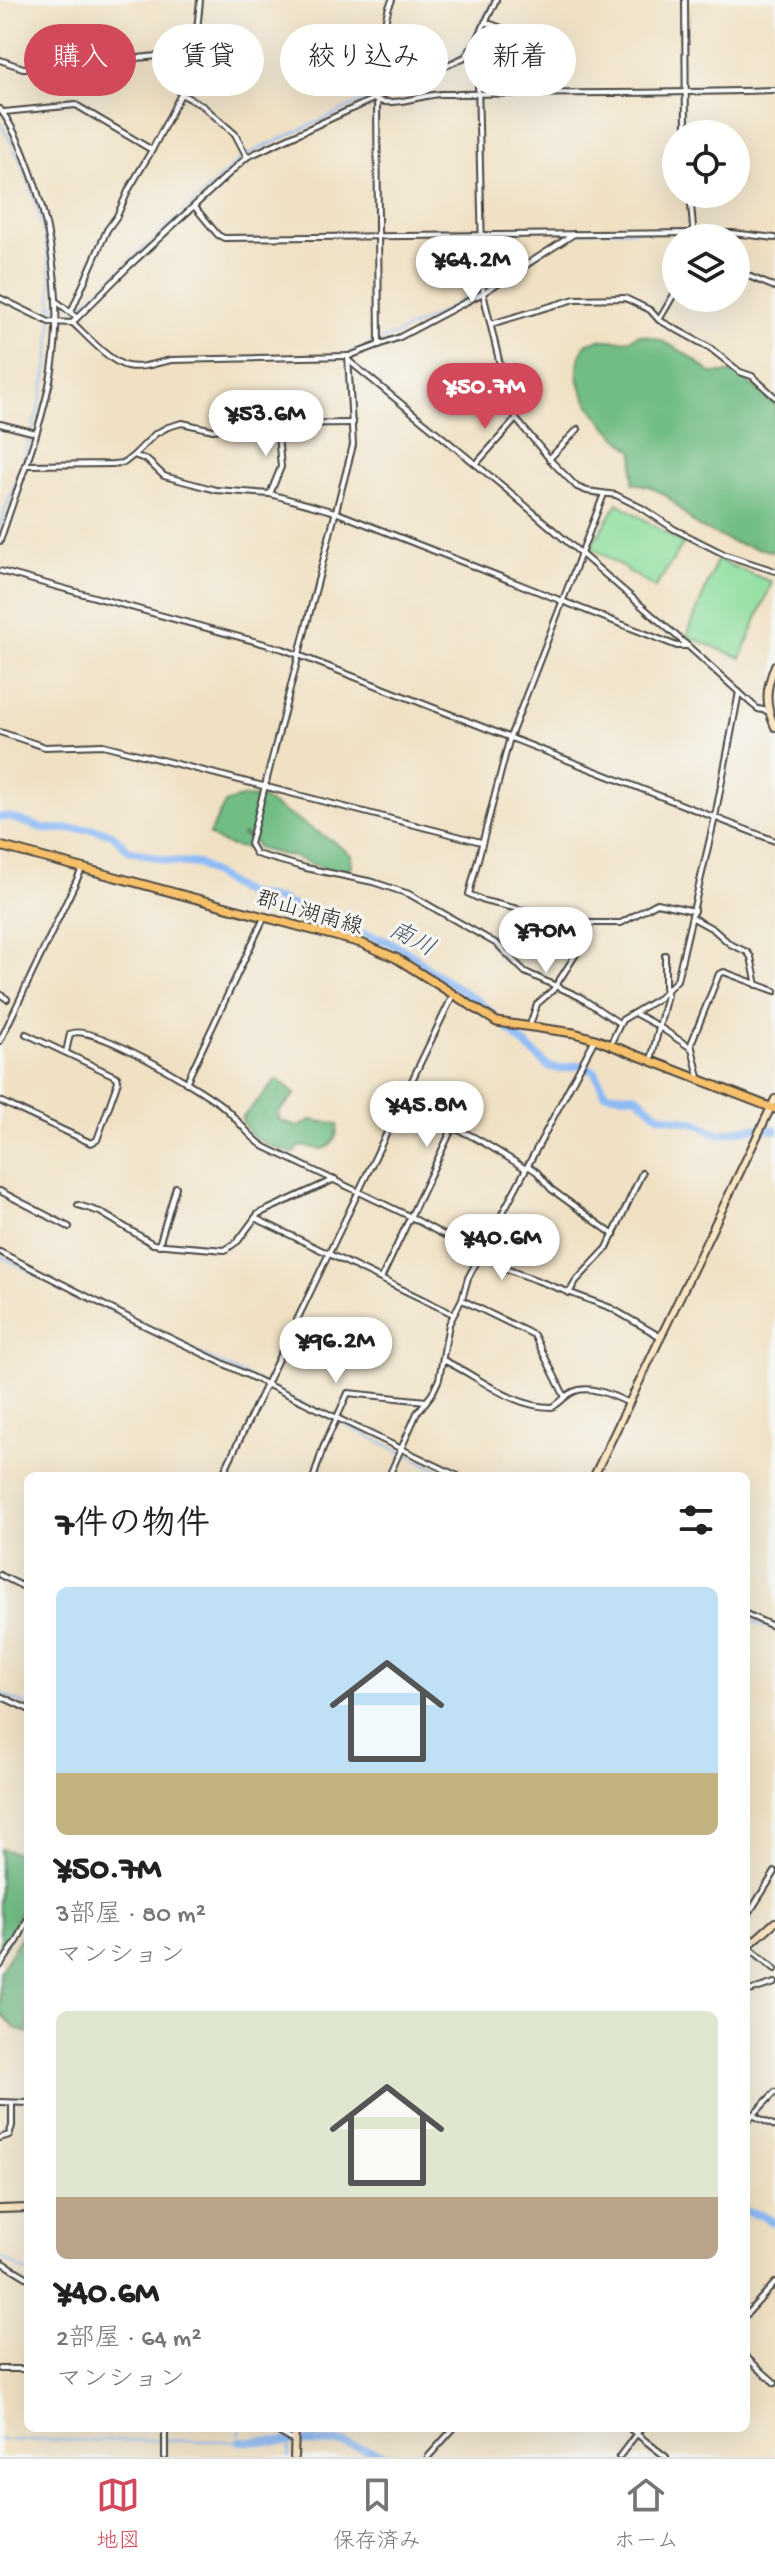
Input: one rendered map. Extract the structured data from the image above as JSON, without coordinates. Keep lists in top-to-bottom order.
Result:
{
  "streets": {
    "main road": ["郡山湖南線"]
  },
  "water": ["南川"],
  "page": {
    "chip": [
      "購入",
      "賃貸",
      "絞り込み",
      "新着"
    ],
    "price": [
      "¥64.2M",
      "¥50.7M",
      "¥53.6M",
      "¥70M",
      "¥45.8M",
      "¥40.6M",
      "¥96.2M"
    ],
    "heading": "7件の物件",
    "list": [
      {
        "name": "¥50.7M",
        "note": "3部屋 · 80 m² · マンション"
      },
      {
        "name": "¥40.6M",
        "note": "2部屋 · 64 m² · マンション"
      }
    ],
    "tabs": ["地図", "保存済み", "ホーム"]
  }
}
